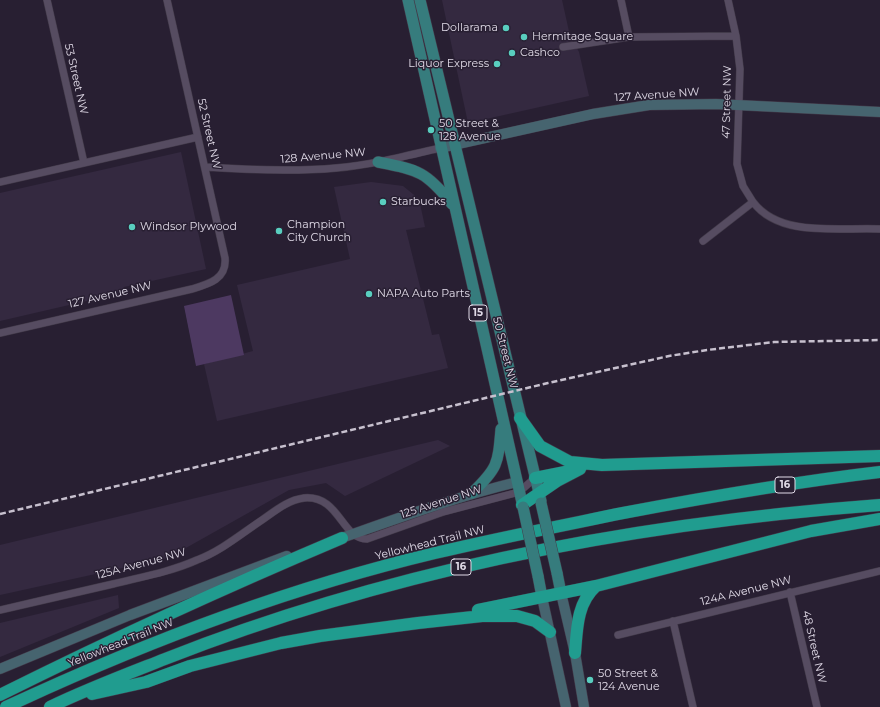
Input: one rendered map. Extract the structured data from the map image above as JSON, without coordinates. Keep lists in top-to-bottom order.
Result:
{
  "streets": {
    "highway": ["16", "Yellowhead Trail NW"],
    "main road": ["15", "50 Street NW"],
    "street": [
      "53 Street NW",
      "127 Avenue NW",
      "47 Street NW",
      "52 Street NW",
      "128 Avenue NW",
      "125 Avenue NW",
      "125A Avenue NW",
      "124A Avenue NW",
      "48 Street NW"
    ]
  },
  "crossings": [
    ["127 Avenue NW", "47 Street NW"],
    ["127 Avenue NW", "52 Street NW"],
    ["127 Avenue NW", "128 Avenue NW"],
    ["127 Avenue NW", "50 Street NW"],
    ["52 Street NW", "128 Avenue NW"],
    ["128 Avenue NW", "50 Street NW"],
    ["50 Street NW", "125 Avenue NW"],
    ["125 Avenue NW", "125A Avenue NW"],
    ["124A Avenue NW", "48 Street NW"]
  ],
  "places": [
    "Dollarama",
    "Hermitage Square",
    "Cashco",
    "Liquor Express",
    "50 Street & 128 Avenue",
    "Starbucks",
    "Windsor Plywood",
    "Champion City Church",
    "NAPA Auto Parts",
    "50 Street & 124 Avenue"
  ]
}
